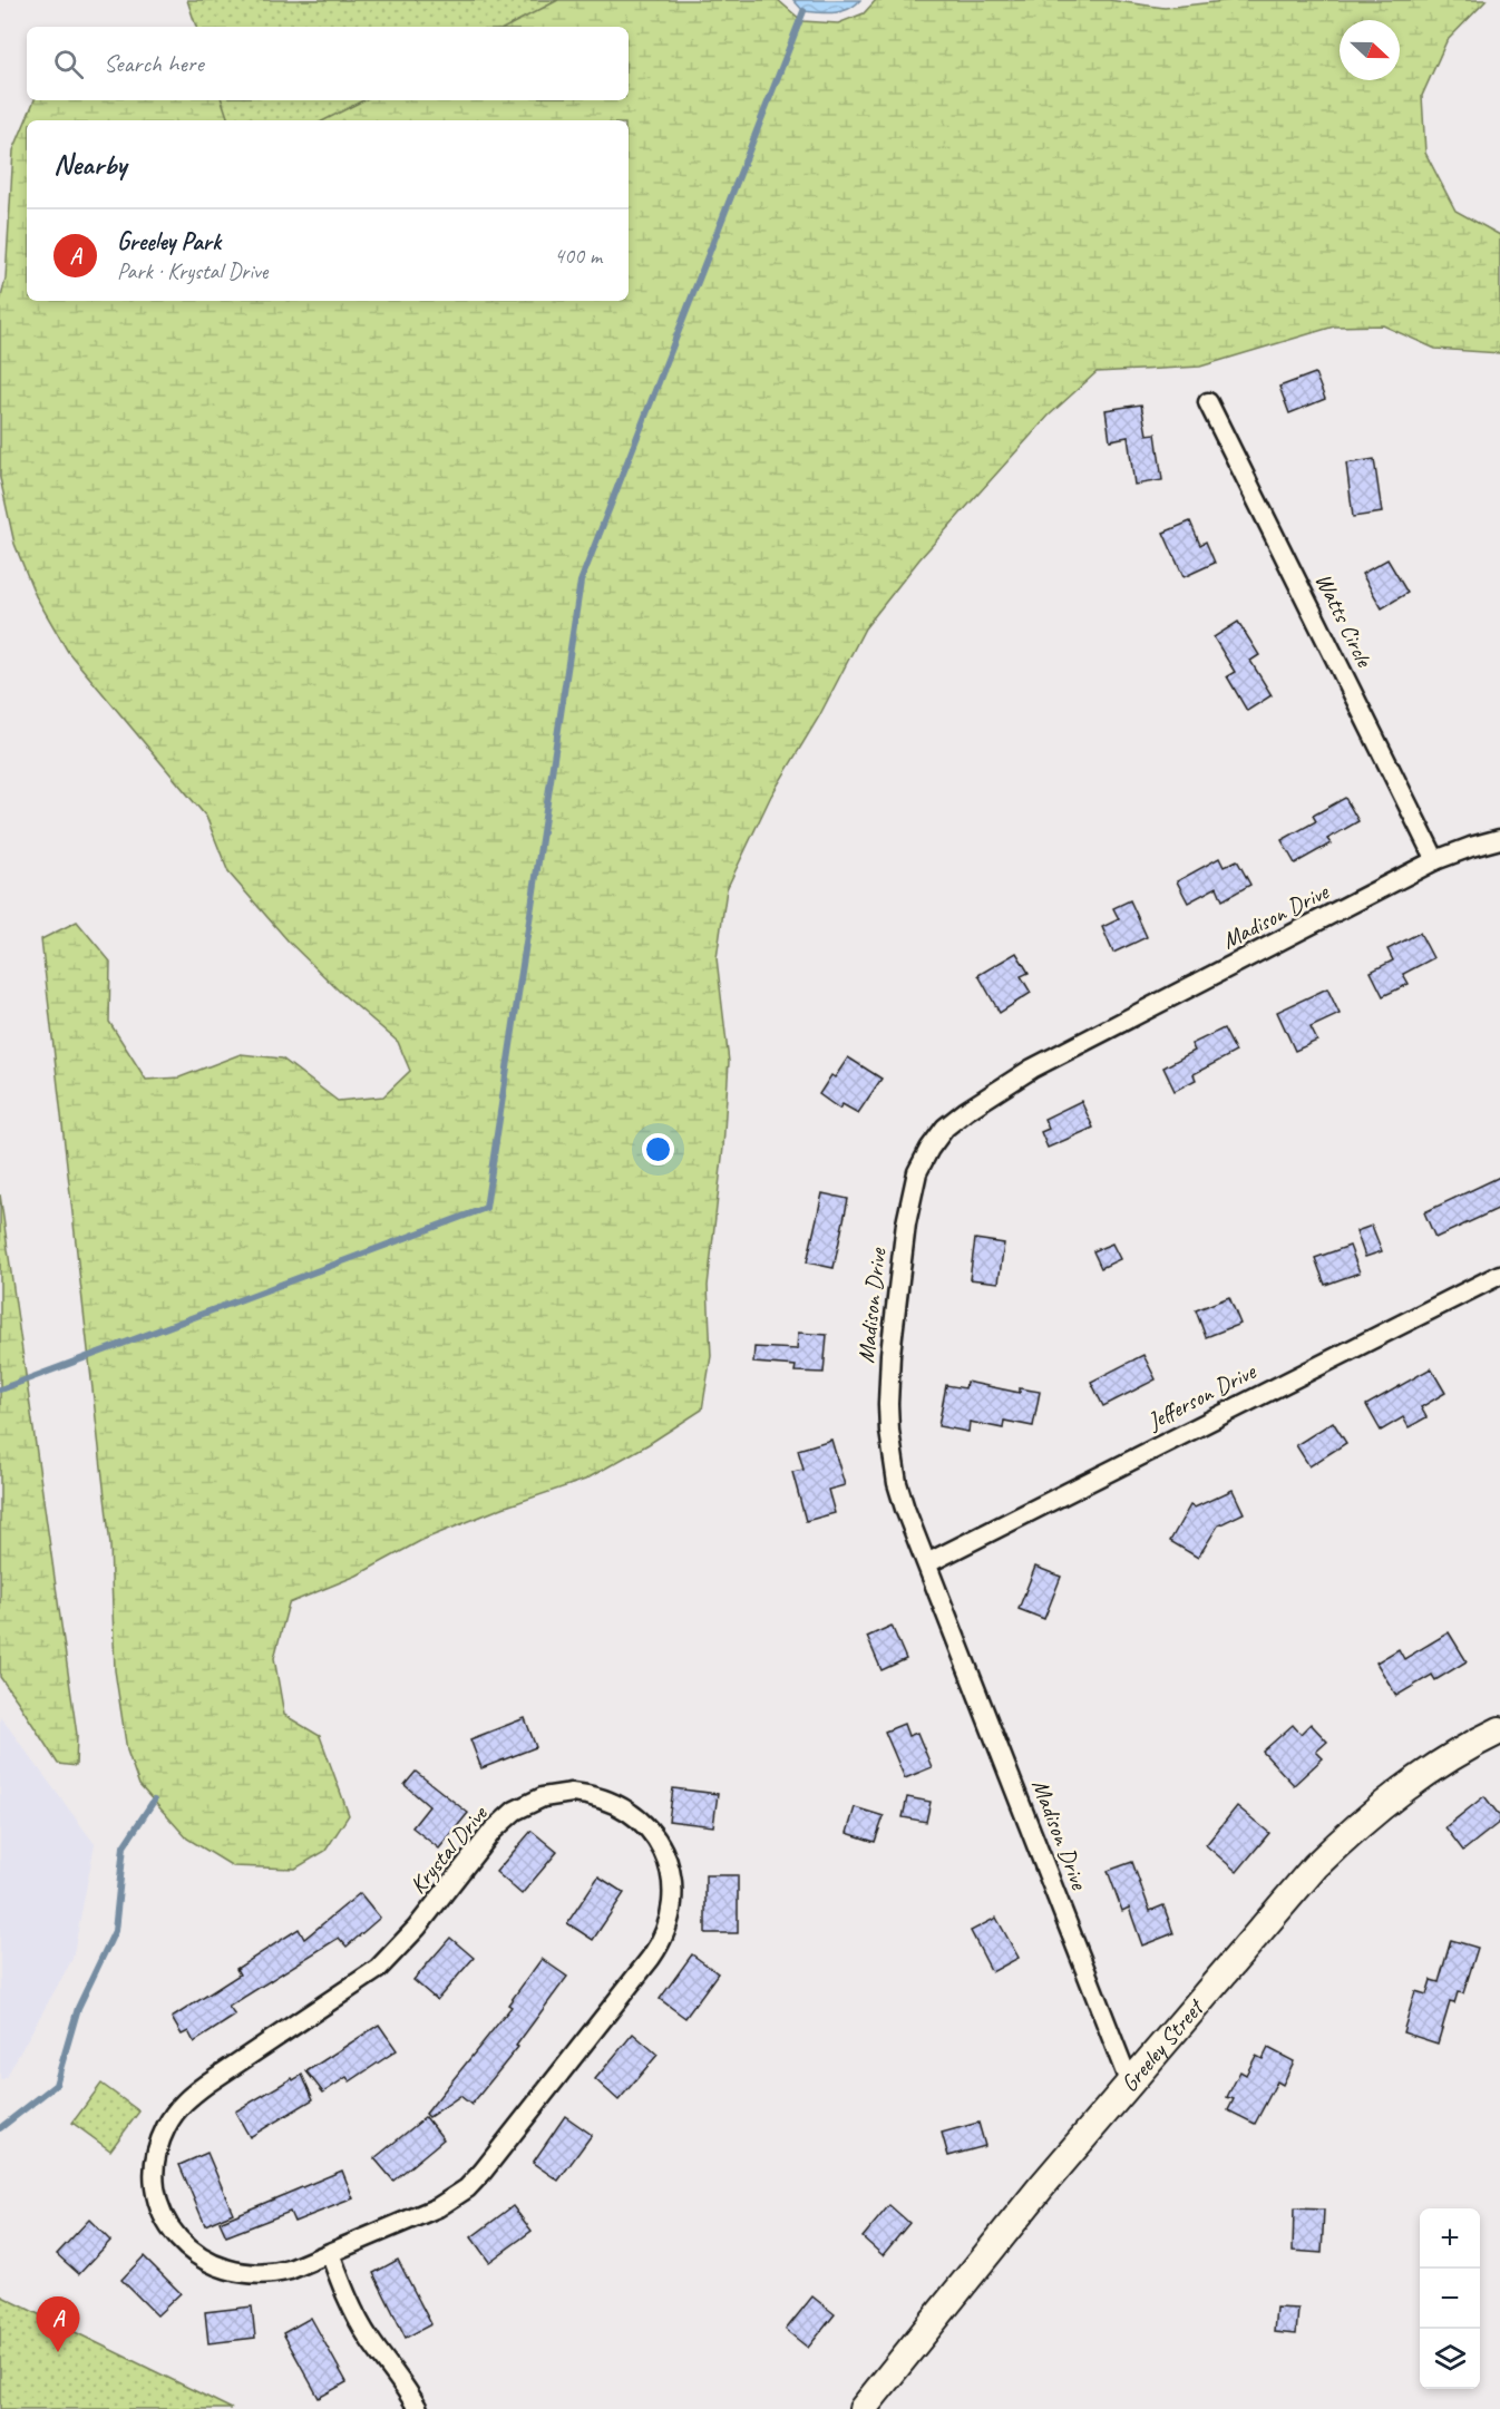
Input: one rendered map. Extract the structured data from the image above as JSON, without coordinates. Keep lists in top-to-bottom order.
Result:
{
  "streets": {
    "street": [
      "Watts Circle",
      "Madison Drive",
      "Jefferson Drive",
      "Krystal Drive",
      "Greeley Street"
    ]
  },
  "crossings": [
    ["Watts Circle", "Madison Drive"],
    ["Madison Drive", "Jefferson Drive"],
    ["Madison Drive", "Greeley Street"]
  ],
  "north": "right",
  "page": {
    "search": "Search here",
    "heading": "Nearby",
    "list": [
      {
        "mark": "A",
        "name": "Greeley Park",
        "note": "Park · Krystal Drive",
        "value": "400 m"
      }
    ],
    "map_buttons": ["+", "−"],
    "pins": "A"
  }
}
